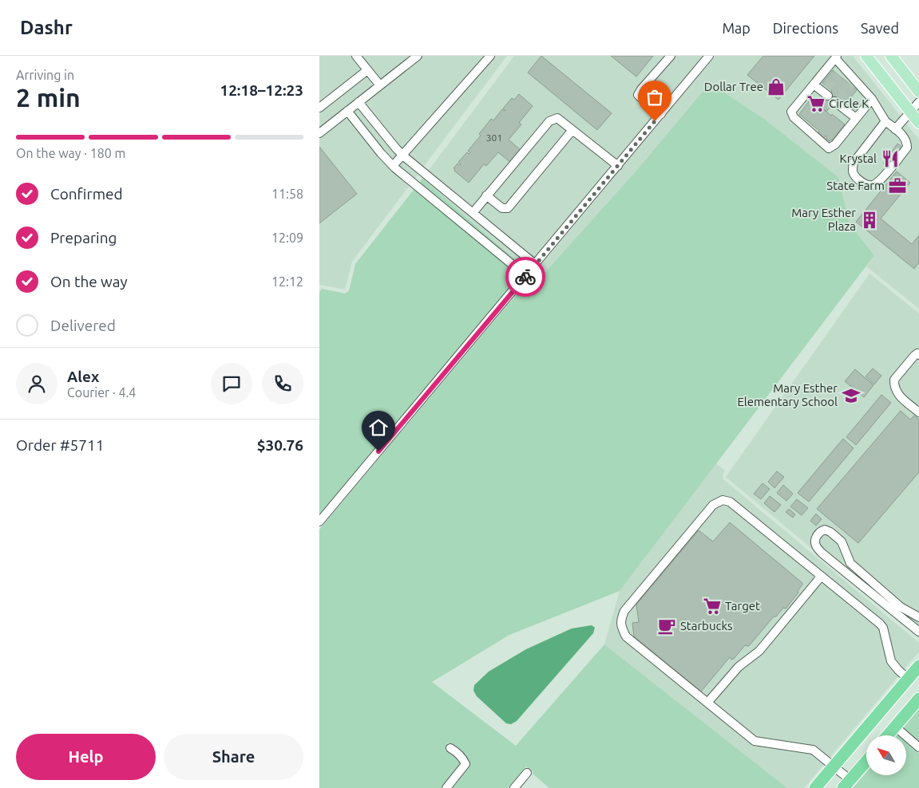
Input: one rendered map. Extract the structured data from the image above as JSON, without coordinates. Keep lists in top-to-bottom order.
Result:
{
  "places": {
    "shop": ["Dollar Tree"],
    "supermarket": ["Circle K", "Target"],
    "restaurant": ["Krystal"],
    "office": ["State Farm"],
    "building": ["Mary Esther Plaza"],
    "school or university": ["Mary Esther Elementary School"],
    "cafe": ["Starbucks"]
  },
  "house_numbers": ["301"],
  "north": "top left",
  "page": {
    "header": "Dashr",
    "nav": ["Map", "Directions", "Saved"],
    "heading": ["2 min", "Arriving in", "12:18–12:23"],
    "panel": [
      "Alex",
      "Courier · 4.4",
      "Order #5711",
      "$30.76"
    ],
    "bar": "On the way · 180 m",
    "list": [
      ["Confirmed", "11:58"],
      ["Preparing", "12:09"],
      ["On the way", "12:12"],
      "Delivered"
    ],
    "buttons": ["Help", "Share"]
  }
}
